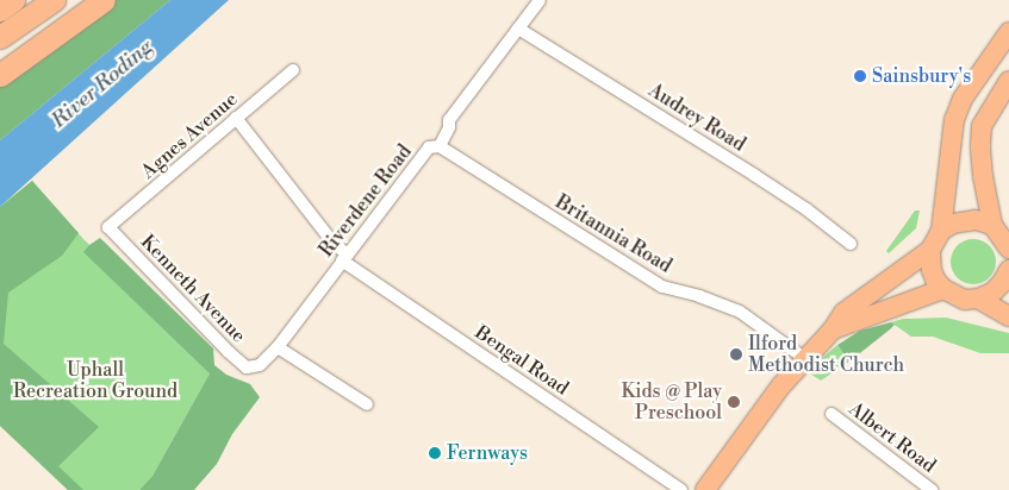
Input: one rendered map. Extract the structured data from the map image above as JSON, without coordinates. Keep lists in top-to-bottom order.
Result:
{
  "streets": {
    "street": [
      "Audrey Road",
      "Agnes Avenue",
      "Riverdene Road",
      "Britannia Road",
      "Kenneth Avenue",
      "Bengal Road",
      "Albert Road"
    ]
  },
  "crossings": [
    ["Audrey Road", "Riverdene Road"],
    ["Agnes Avenue", "Kenneth Avenue"],
    ["Agnes Avenue", "Bengal Road"],
    ["Riverdene Road", "Britannia Road"],
    ["Riverdene Road", "Kenneth Avenue"],
    ["Riverdene Road", "Bengal Road"]
  ],
  "water": ["River Roding"],
  "parks": ["Uphall Recreation Ground"],
  "places": [
    "Sainsbury's",
    "Ilford Methodist Church",
    "Kids @ Play Preschool",
    "Fernways"
  ]
}
